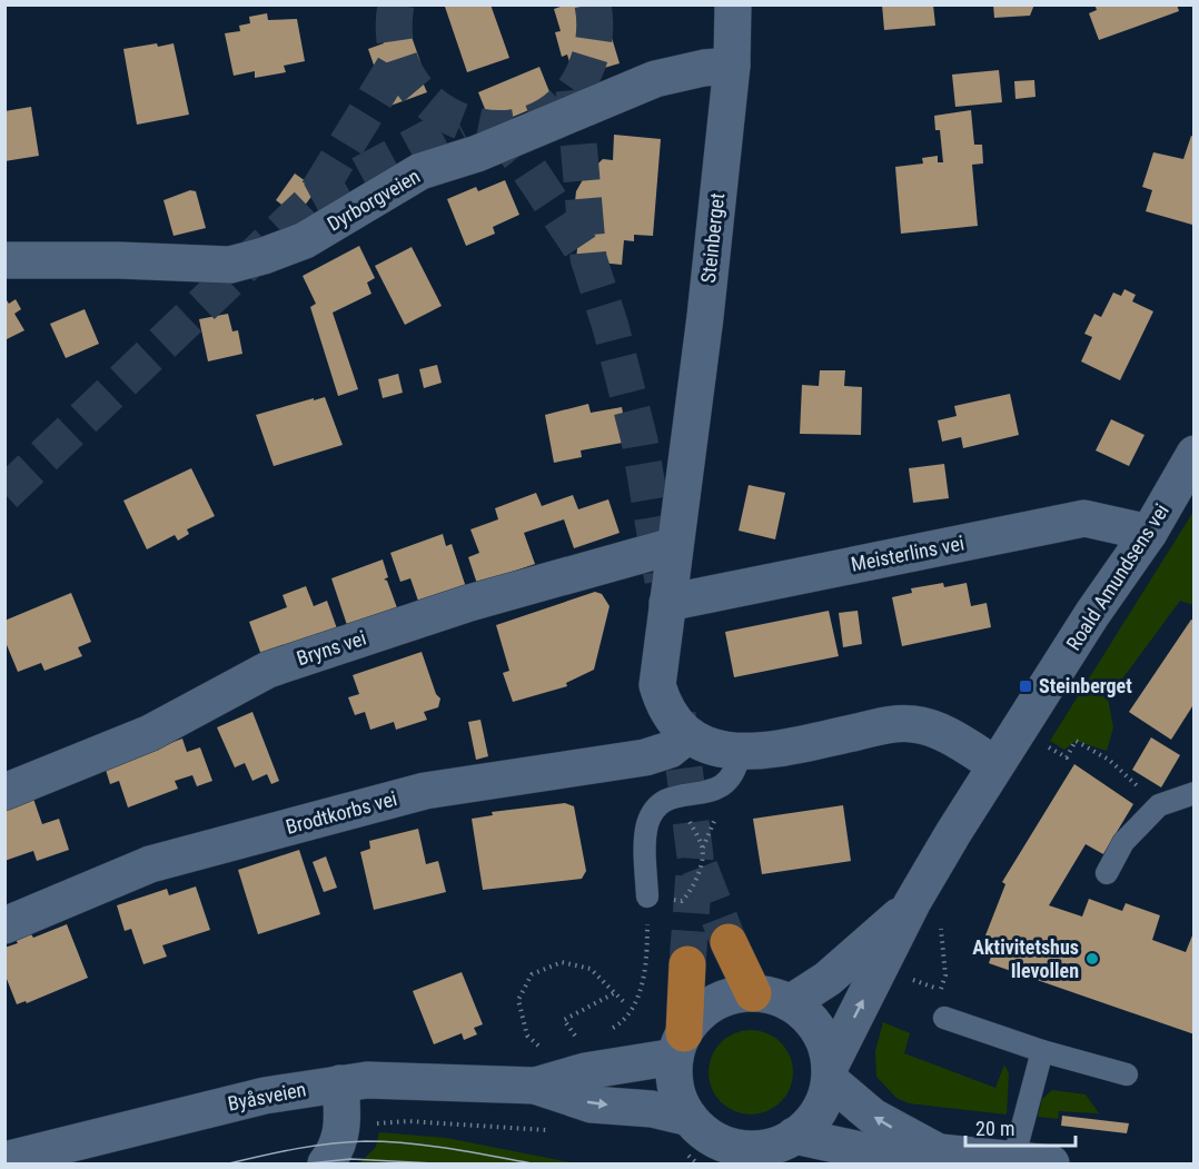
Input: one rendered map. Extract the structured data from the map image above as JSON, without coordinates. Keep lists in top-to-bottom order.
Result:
{
  "streets": {
    "street": [
      "Dyrborgveien",
      "Steinberget",
      "Meisterlins vei",
      "Roald Amundsens vei",
      "Bryns vei",
      "Brodtkorbs vei",
      "Byåsveien"
    ]
  },
  "crossings": [
    ["Dyrborgveien", "Steinberget"],
    ["Steinberget", "Meisterlins vei"],
    ["Steinberget", "Bryns vei"],
    ["Steinberget", "Brodtkorbs vei"],
    ["Meisterlins vei", "Roald Amundsens vei"],
    ["Roald Amundsens vei", "Byåsveien"]
  ],
  "places": {
    "transit": ["Steinberget"],
    "other": ["Aktivitetshus Ilevollen"]
  },
  "scale_bar": "20 m"
}
